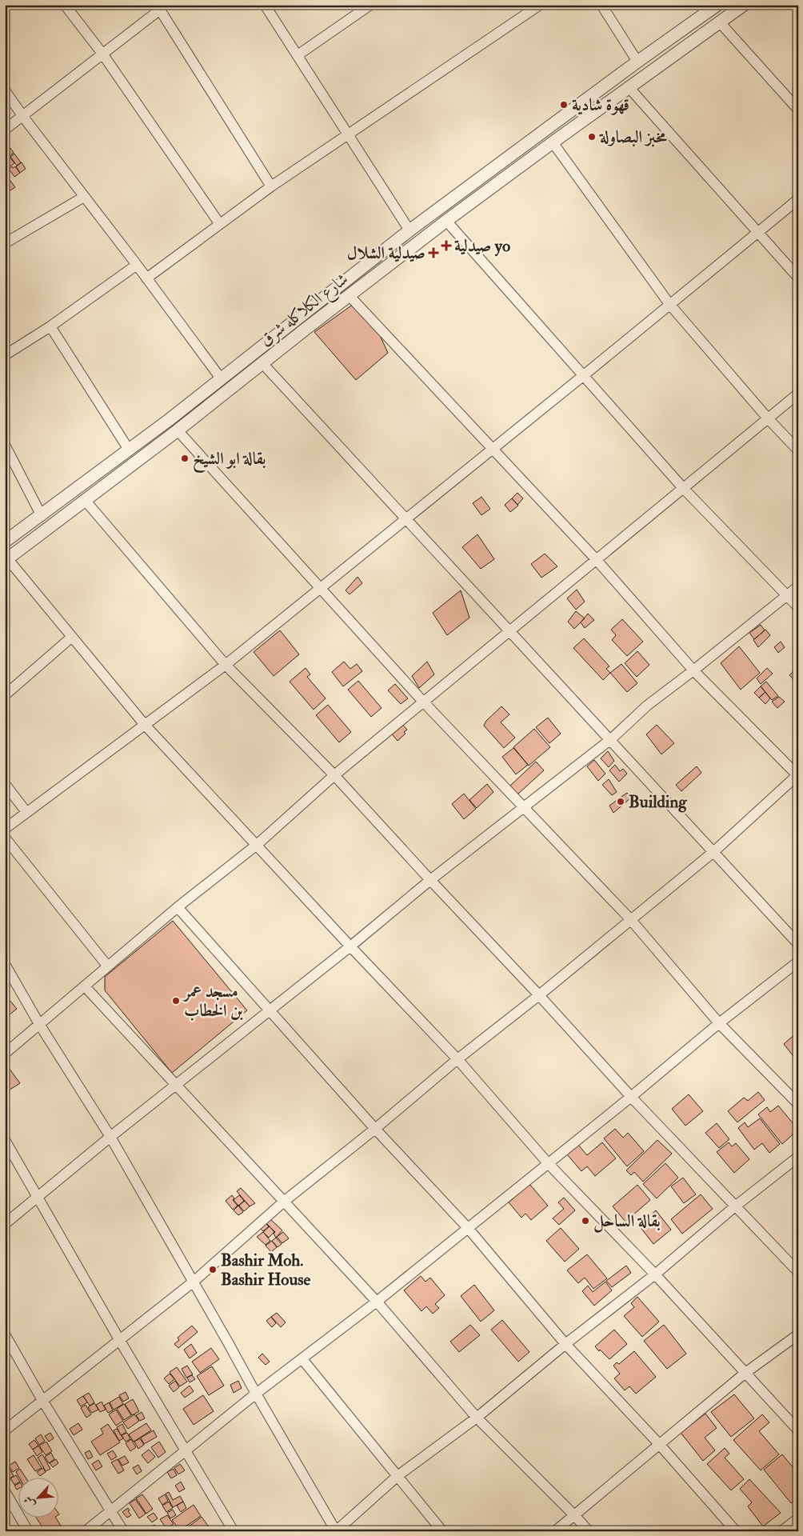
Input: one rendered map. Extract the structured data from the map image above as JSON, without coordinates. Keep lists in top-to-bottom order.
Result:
{
  "streets": {
    "street": ["شارع الكلاكله شرق"]
  },
  "places": {
    "other": [
      "قهوة شادية",
      "مخبز البصاولة",
      "بقالة ابو الشيخ",
      "Building",
      "مسجد عمر بن الخطاب",
      "بقالة الساحل",
      "Bashir Moh. Bashir House"
    ],
    "health": ["صيدلية yo", "صيدلية الشلال"]
  },
  "north": "bottom left"
}
